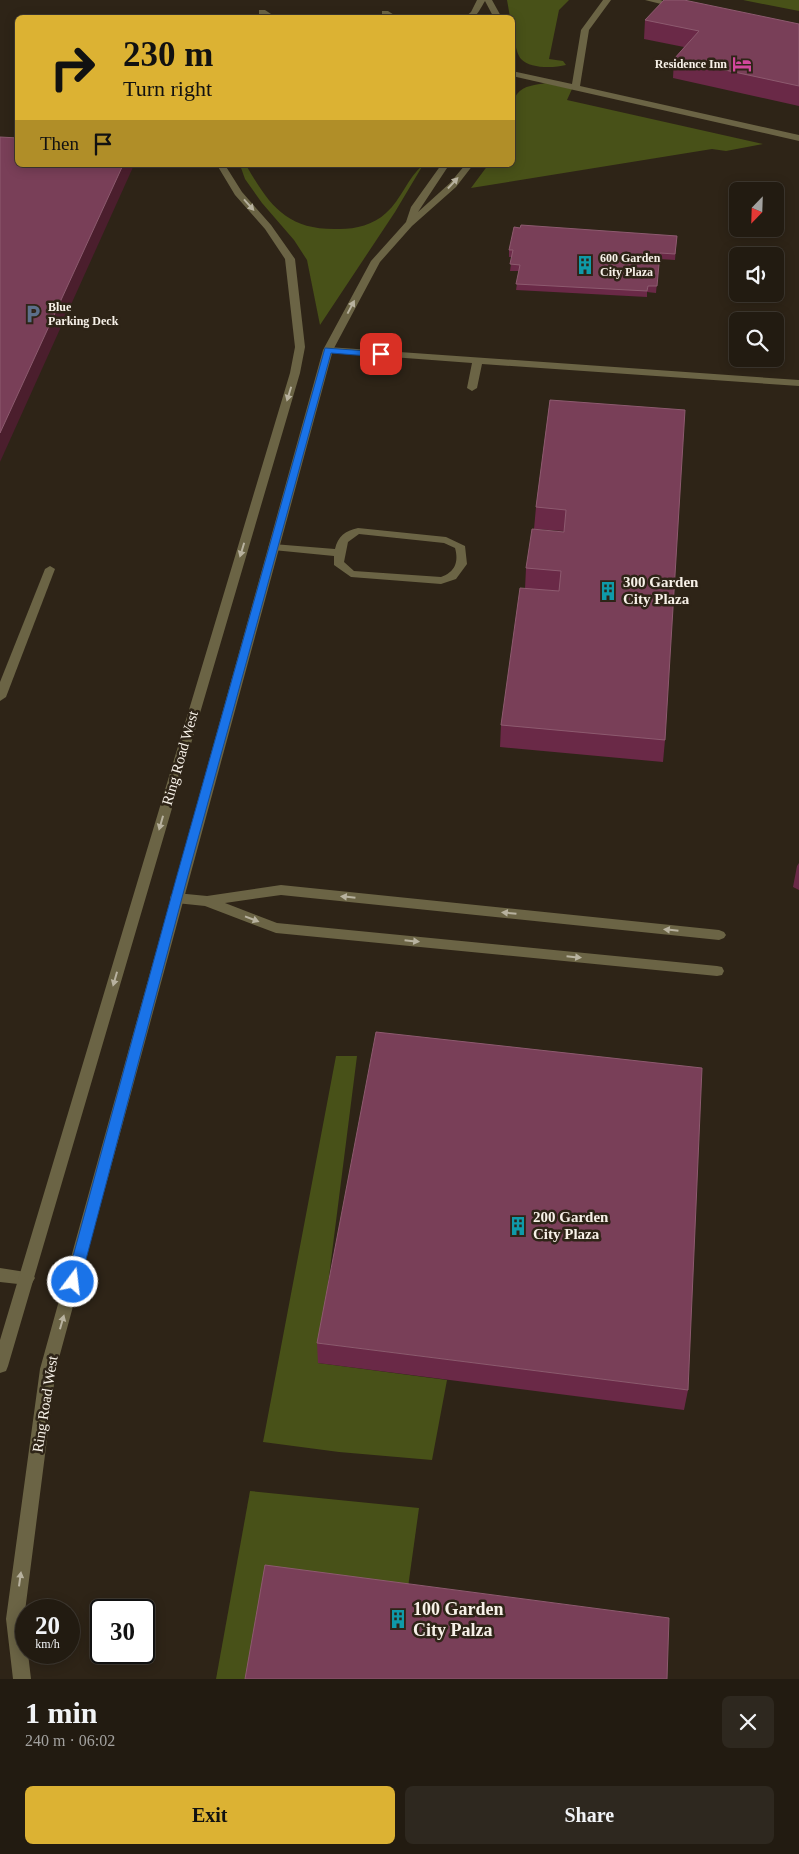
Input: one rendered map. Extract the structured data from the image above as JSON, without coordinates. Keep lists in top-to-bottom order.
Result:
{
  "streets": {
    "street": ["Ring Road West"]
  },
  "places": {
    "hotel": ["Residence Inn"],
    "building": [
      "600 Garden City Plaza",
      "300 Garden City Plaza",
      "200 Garden City Plaza",
      "100 Garden City Palza"
    ],
    "parking": ["Blue Parking Deck"]
  },
  "north": "bottom left",
  "page": {
    "turn": ["230 m", "Turn right"],
    "then": "Then",
    "speed": "20 km/h",
    "limit": "30",
    "heading": ["1 min", "240 m · 06:02"],
    "buttons": ["Exit", "Share"]
  }
}
